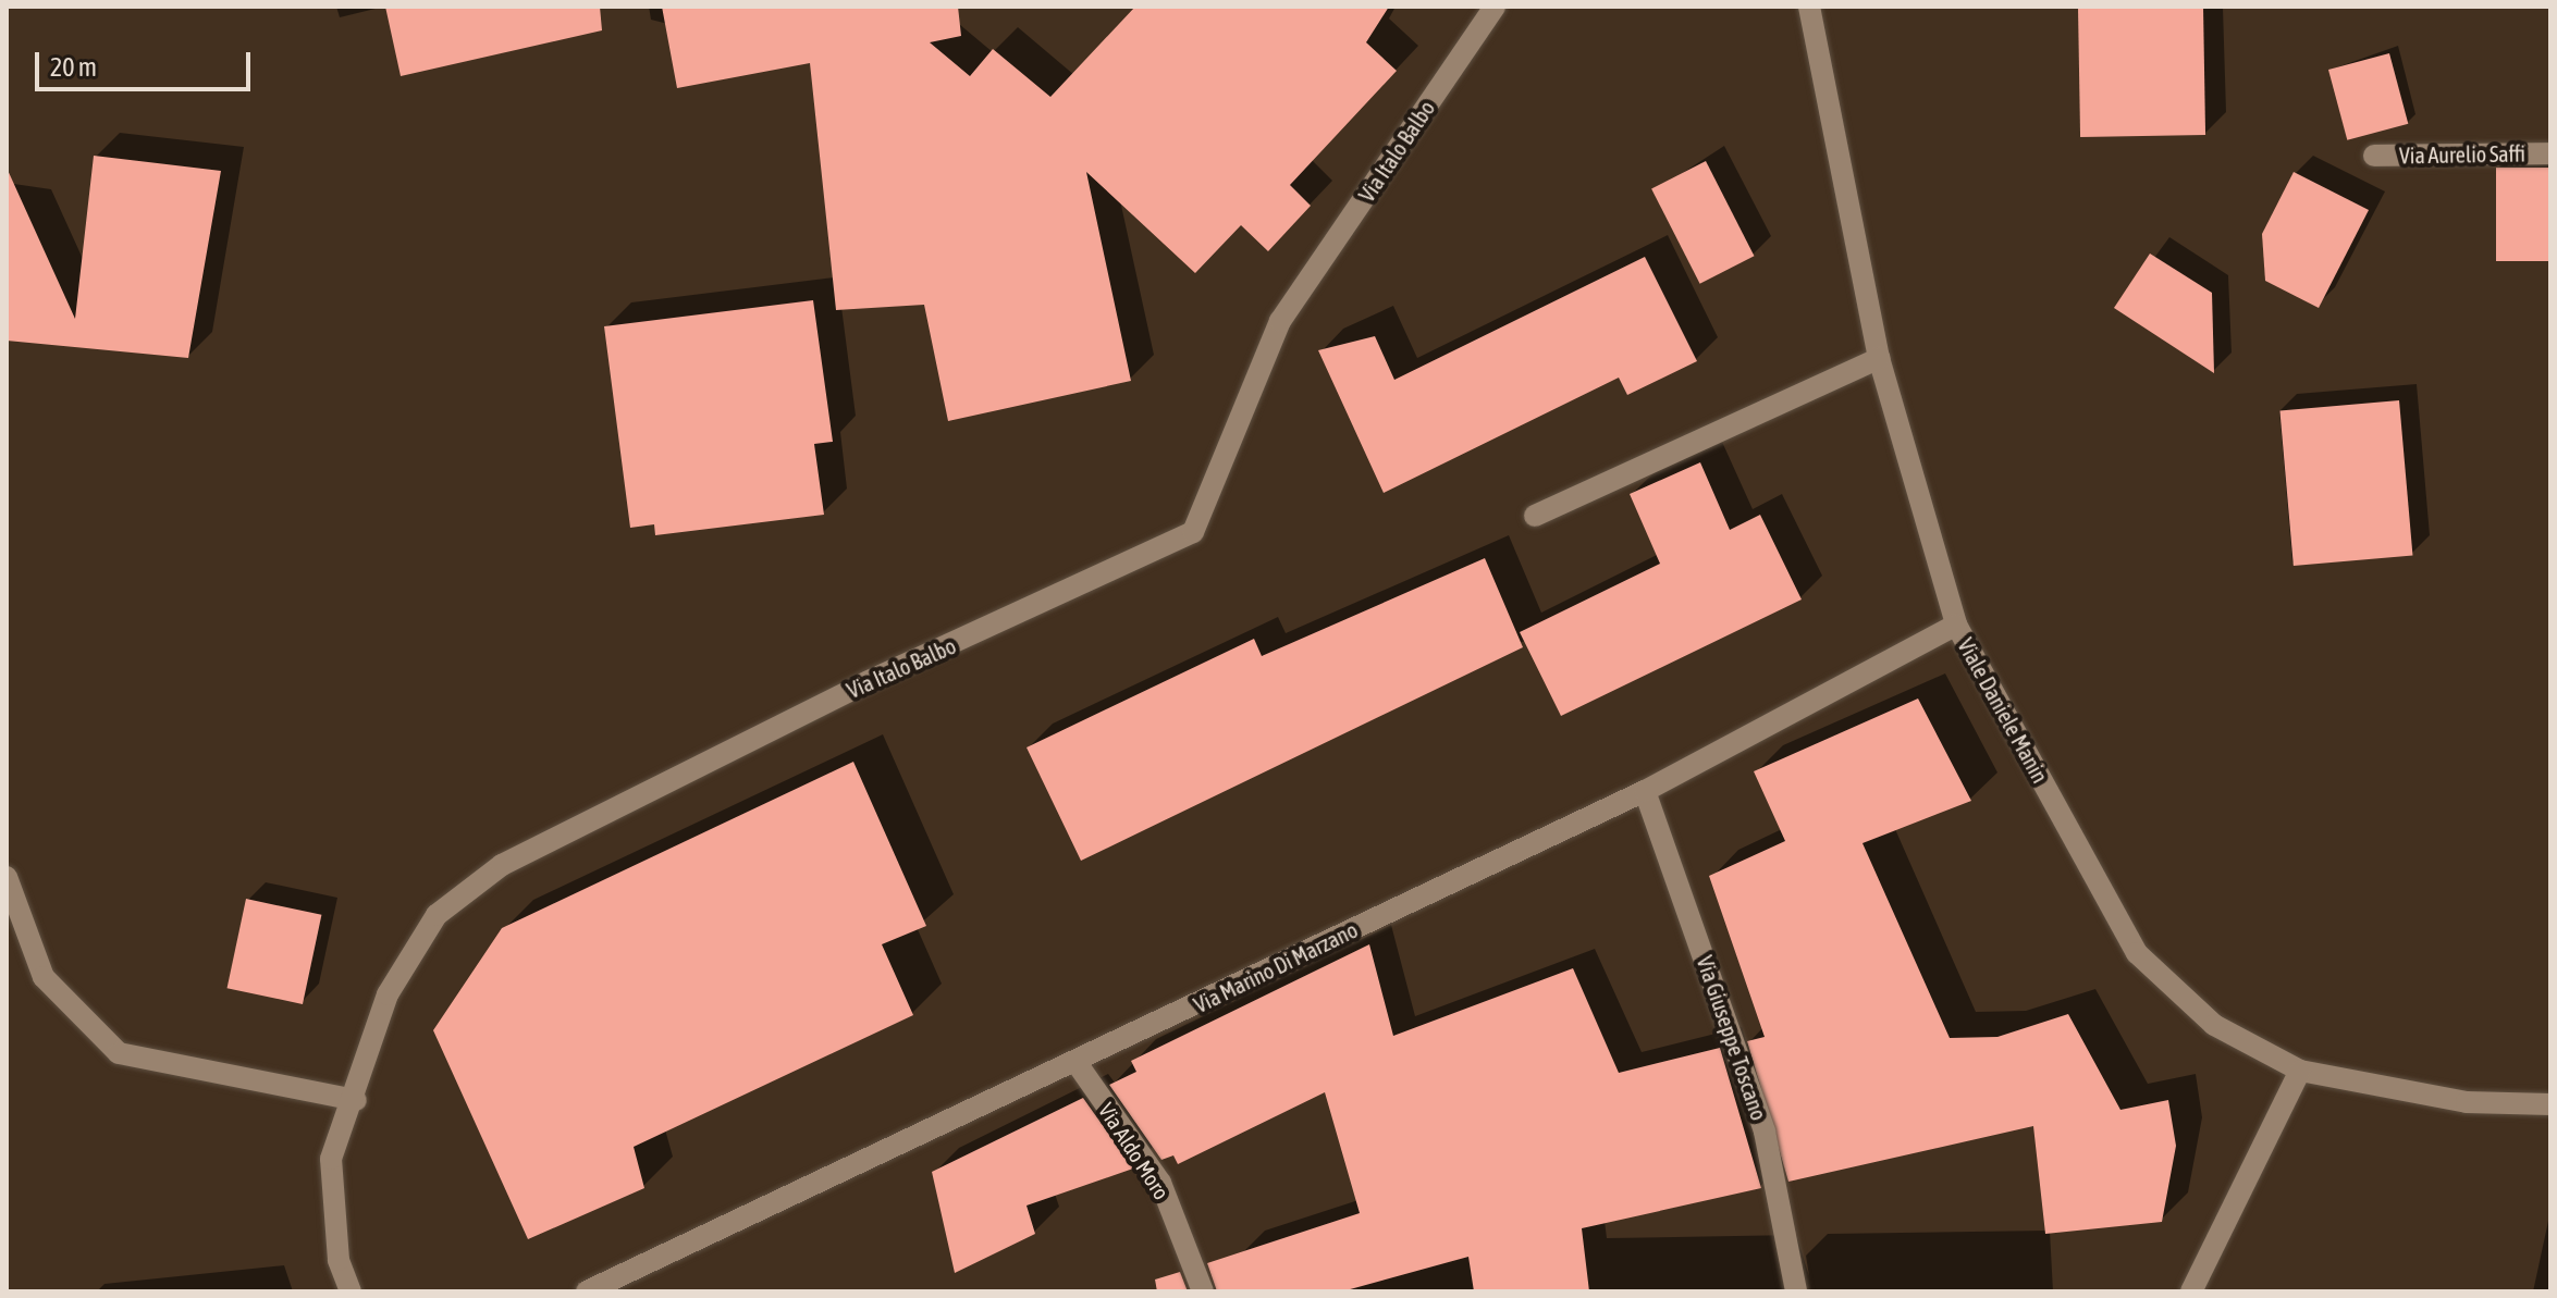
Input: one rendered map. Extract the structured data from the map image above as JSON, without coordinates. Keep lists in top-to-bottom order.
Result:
{
  "streets": {
    "street": [
      "Via Italo Balbo",
      "Via Aurelio Saffi",
      "Viale Daniele Manin",
      "Via Marino Di Marzano",
      "Via Giuseppe Toscano",
      "Via Aldo Moro"
    ]
  },
  "crossings": [
    ["Viale Daniele Manin", "Via Marino Di Marzano"],
    ["Via Marino Di Marzano", "Via Giuseppe Toscano"],
    ["Via Marino Di Marzano", "Via Aldo Moro"]
  ],
  "scale_bar": "20 m"
}
